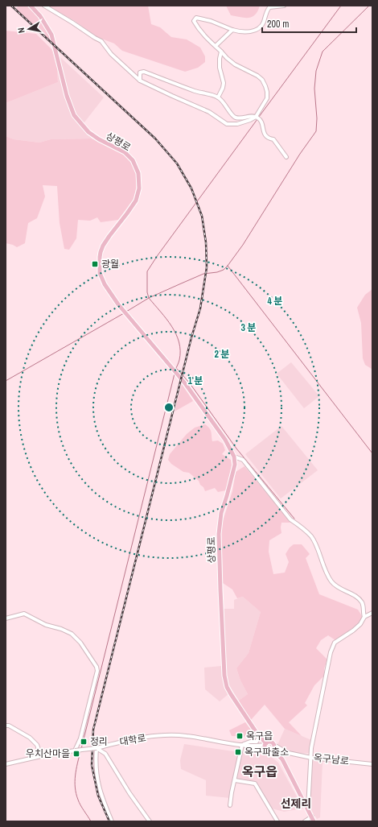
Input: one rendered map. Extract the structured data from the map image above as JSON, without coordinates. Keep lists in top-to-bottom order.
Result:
{
  "streets": {
    "main road": ["상평로"],
    "street": ["대학로", "옥구남로"]
  },
  "crossings": [
    ["상평로", "대학로"],
    ["상평로", "옥구남로"],
    ["대학로", "옥구남로"]
  ],
  "districts": ["옥구읍", "선제리"],
  "places": {
    "transit": [
      "광월",
      "옥구읍",
      "정리",
      "옥구파출소",
      "우치산마을"
    ]
  },
  "scale_bar": "200 m",
  "north": "left",
  "rings": [
    "4 분",
    "3 분",
    "2 분",
    "1 분"
  ]
}
